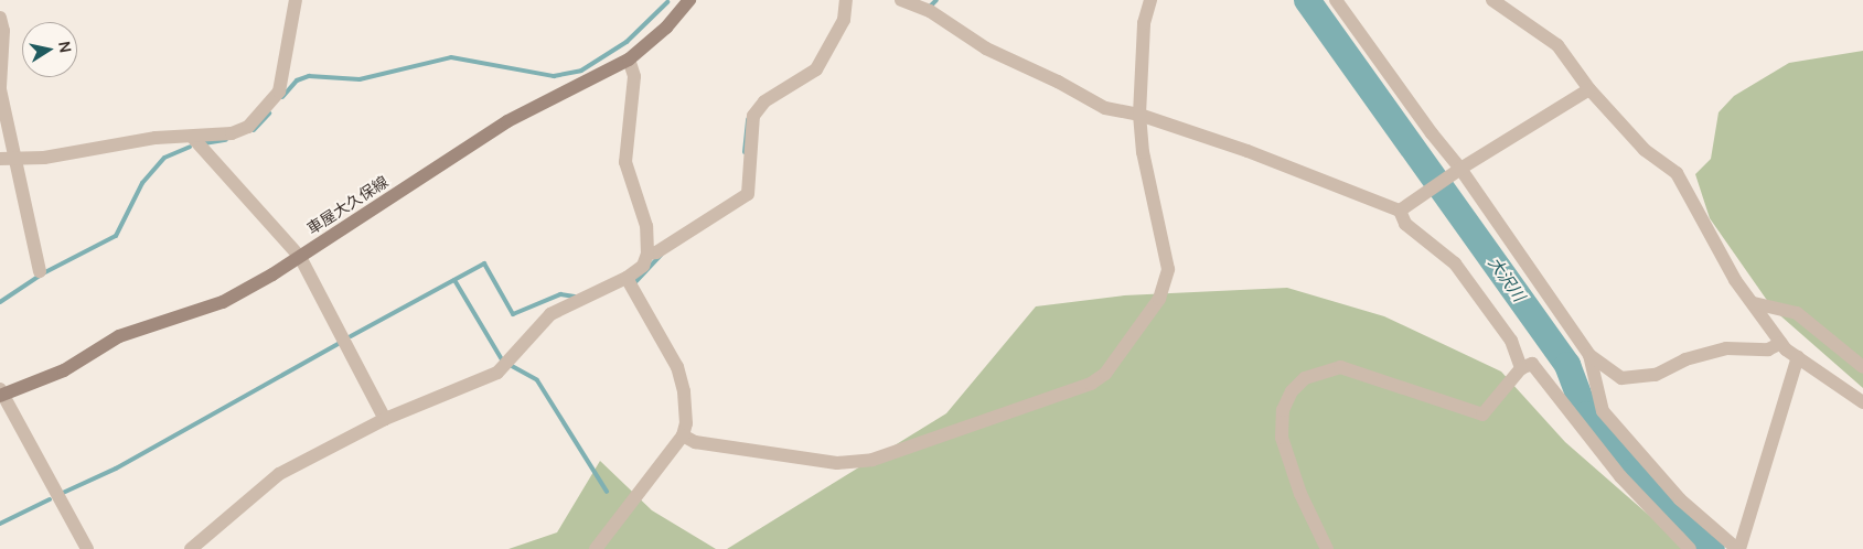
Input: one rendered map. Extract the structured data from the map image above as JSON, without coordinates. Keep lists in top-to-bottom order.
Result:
{
  "streets": {
    "main road": ["車屋大久保線"]
  },
  "water": ["大沢川"],
  "north": "right"
}
